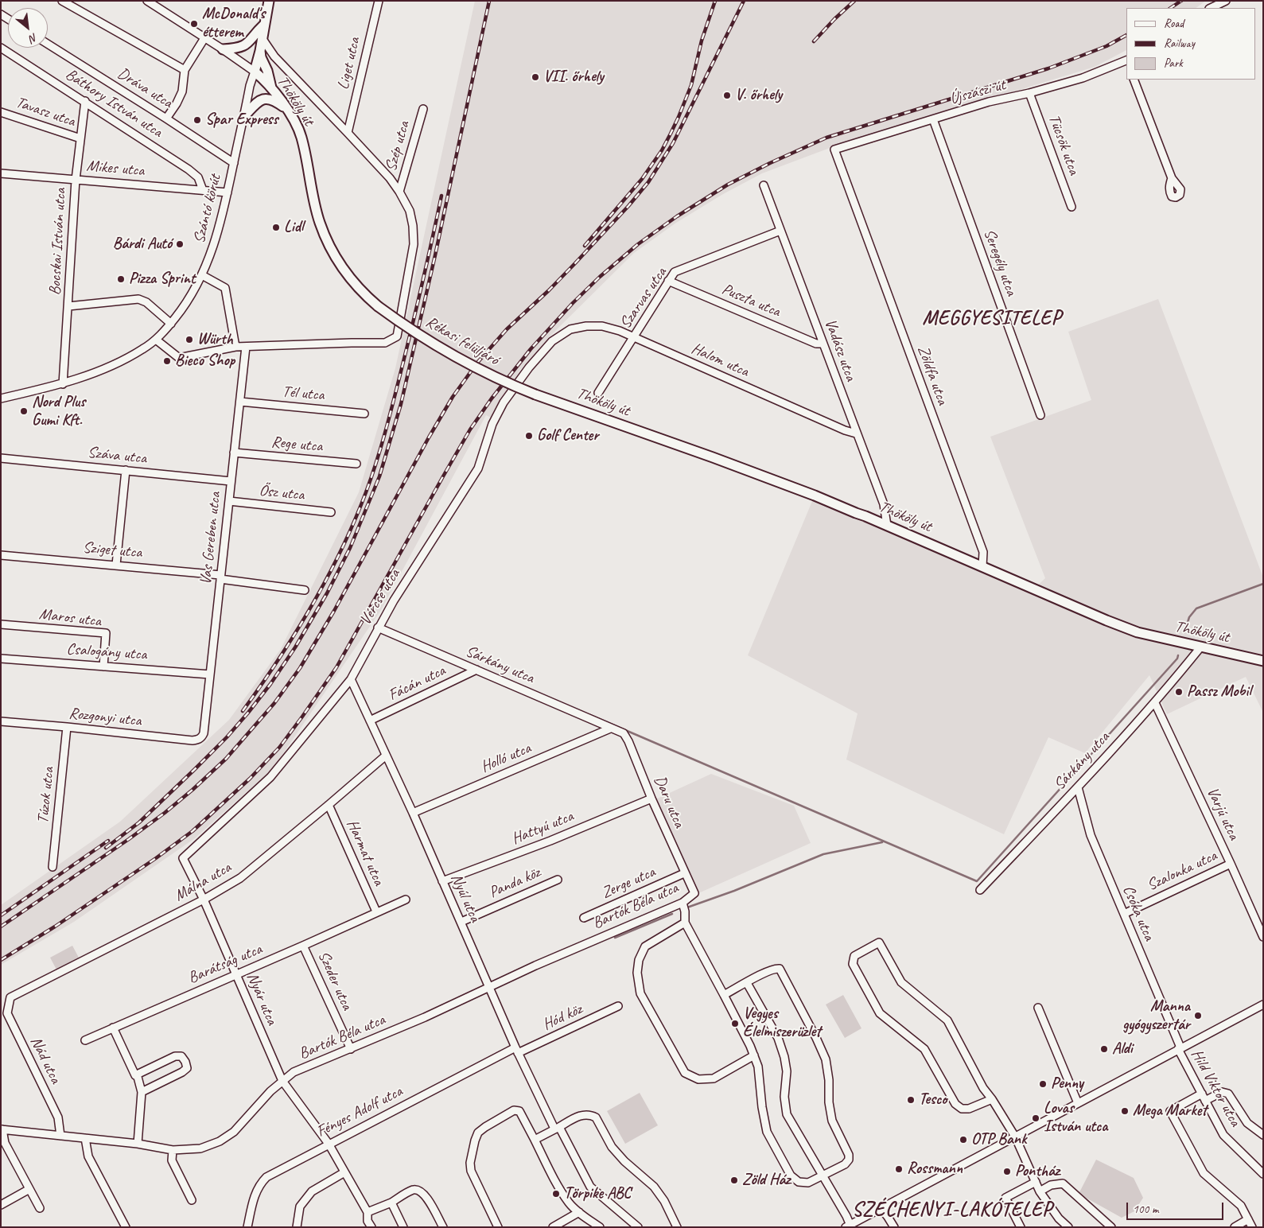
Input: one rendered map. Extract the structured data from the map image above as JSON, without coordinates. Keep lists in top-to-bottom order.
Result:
{
  "streets": {
    "main road": ["Thököly út", "Rékasi felüljáró"],
    "street": [
      "Liget utca",
      "Dráva utca",
      "Újszászi út",
      "Báthory István utca",
      "Tavasz utca",
      "Tücsök utca",
      "Szép utca",
      "Mikes utca",
      "Szántó körút",
      "Bocskai István utca",
      "Seregély utca",
      "Szarvas utca",
      "Puszta utca",
      "Vadász utca",
      "Halom utca",
      "Zöldfa utca",
      "Tél utca",
      "Rege utca",
      "Száva utca",
      "Ősz utca",
      "Vas Gereben utca",
      "Sziget utca",
      "Vércse utca",
      "Maros utca",
      "Csalogány utca",
      "Sárkány utca",
      "Fácán utca",
      "Rozgonyi utca",
      "Holló utca",
      "Túzok utca",
      "Daru utca",
      "Varjú utca",
      "Hattyú utca",
      "Harmat utca",
      "Szalonka utca",
      "Málna utca",
      "Panda köz",
      "Zerge utca",
      "Nyúl utca",
      "Bartók Béla utca",
      "Csóka utca",
      "Barátság utca",
      "Szeder utca",
      "Nyár utca",
      "Hód köz",
      "Nád utca",
      "Hild Viktor utca",
      "Fényes Adolf utca"
    ]
  },
  "crossings": [
    ["Liget utca", "Thököly út"],
    ["Dráva utca", "Szántó körút"],
    ["Újszászi út", "Tücsök utca"],
    ["Újszászi út", "Seregély utca"],
    ["Újszászi út", "Zöldfa utca"],
    ["Thököly út", "Szép utca"],
    ["Thököly út", "Szántó körút"],
    ["Thököly út", "Rékasi felüljáró"],
    ["Thököly út", "Vadász utca"],
    ["Thököly út", "Zöldfa utca"],
    ["Thököly út", "Vas Gereben utca"],
    ["Thököly út", "Sárkány utca"],
    ["Báthory István utca", "Mikes utca"],
    ["Báthory István utca", "Bocskai István utca"],
    ["Tavasz utca", "Bocskai István utca"],
    ["Mikes utca", "Szántó körút"],
    ["Mikes utca", "Bocskai István utca"],
    ["Szántó körút", "Bocskai István utca"],
    ["Szarvas utca", "Puszta utca"],
    ["Szarvas utca", "Vadász utca"],
    ["Szarvas utca", "Halom utca"],
    ["Puszta utca", "Vadász utca"],
    ["Vadász utca", "Halom utca"],
    ["Halom utca", "Vércse utca"],
    ["Tél utca", "Vas Gereben utca"],
    ["Rege utca", "Vas Gereben utca"],
    ["Száva utca", "Vas Gereben utca"],
    ["Ősz utca", "Vas Gereben utca"],
    ["Vas Gereben utca", "Sziget utca"],
    ["Vas Gereben utca", "Csalogány utca"],
    ["Vas Gereben utca", "Rozgonyi utca"],
    ["Vércse utca", "Sárkány utca"],
    ["Vércse utca", "Nyúl utca"],
    ["Vércse utca", "Nyár utca"],
    ["Maros utca", "Csalogány utca"],
    ["Sárkány utca", "Fácán utca"],
    ["Sárkány utca", "Holló utca"],
    ["Sárkány utca", "Daru utca"],
    ["Sárkány utca", "Varjú utca"],
    ["Sárkány utca", "Csóka utca"],
    ["Fácán utca", "Nyúl utca"],
    ["Rozgonyi utca", "Túzok utca"],
    ["Holló utca", "Daru utca"],
    ["Holló utca", "Nyúl utca"],
    ["Daru utca", "Hattyú utca"],
    ["Daru utca", "Zerge utca"],
    ["Daru utca", "Bartók Béla utca"],
    ["Varjú utca", "Szalonka utca"],
    ["Hattyú utca", "Nyúl utca"],
    ["Harmat utca", "Málna utca"],
    ["Harmat utca", "Barátság utca"],
    ["Szalonka utca", "Csóka utca"],
    ["Málna utca", "Nyúl utca"],
    ["Málna utca", "Nyár utca"],
    ["Málna utca", "Nád utca"],
    ["Panda köz", "Nyúl utca"],
    ["Nyúl utca", "Bartók Béla utca"],
    ["Nyúl utca", "Hód köz"],
    ["Nyúl utca", "Fényes Adolf utca"],
    ["Bartók Béla utca", "Szeder utca"],
    ["Bartók Béla utca", "Nyár utca"],
    ["Bartók Béla utca", "Nád utca"],
    ["Csóka utca", "Hild Viktor utca"],
    ["Barátság utca", "Szeder utca"],
    ["Barátság utca", "Nyár utca"],
    ["Nyár utca", "Fényes Adolf utca"],
    ["Hód köz", "Fényes Adolf utca"]
  ],
  "districts": ["MEGGYESITELEP", "SZÉCHENYI-LAKÓTELEP"],
  "places": [
    "McDonald's étterem",
    "VII. őrhely",
    "V. őrhely",
    "Spar Express",
    "Lidl",
    "Bárdi Autó",
    "Pizza Sprint",
    "Würth",
    "Bieco Shop",
    "Nord Plus Gumi Kft.",
    "Golf Center",
    "Passz Mobil",
    "Manna gyógyszertár",
    "Vegyes Élelmiszerüzlet",
    "Aldi",
    "Penny",
    "Tesco",
    "Mega Market",
    "Lovas István utca",
    "OTP Bank",
    "Rossmann",
    "Pontház",
    "Zöld Ház",
    "Törpike ABC"
  ],
  "legend": ["Road", "Railway", "Park"],
  "scale_bar": "100 m",
  "north": "bottom right"
}
